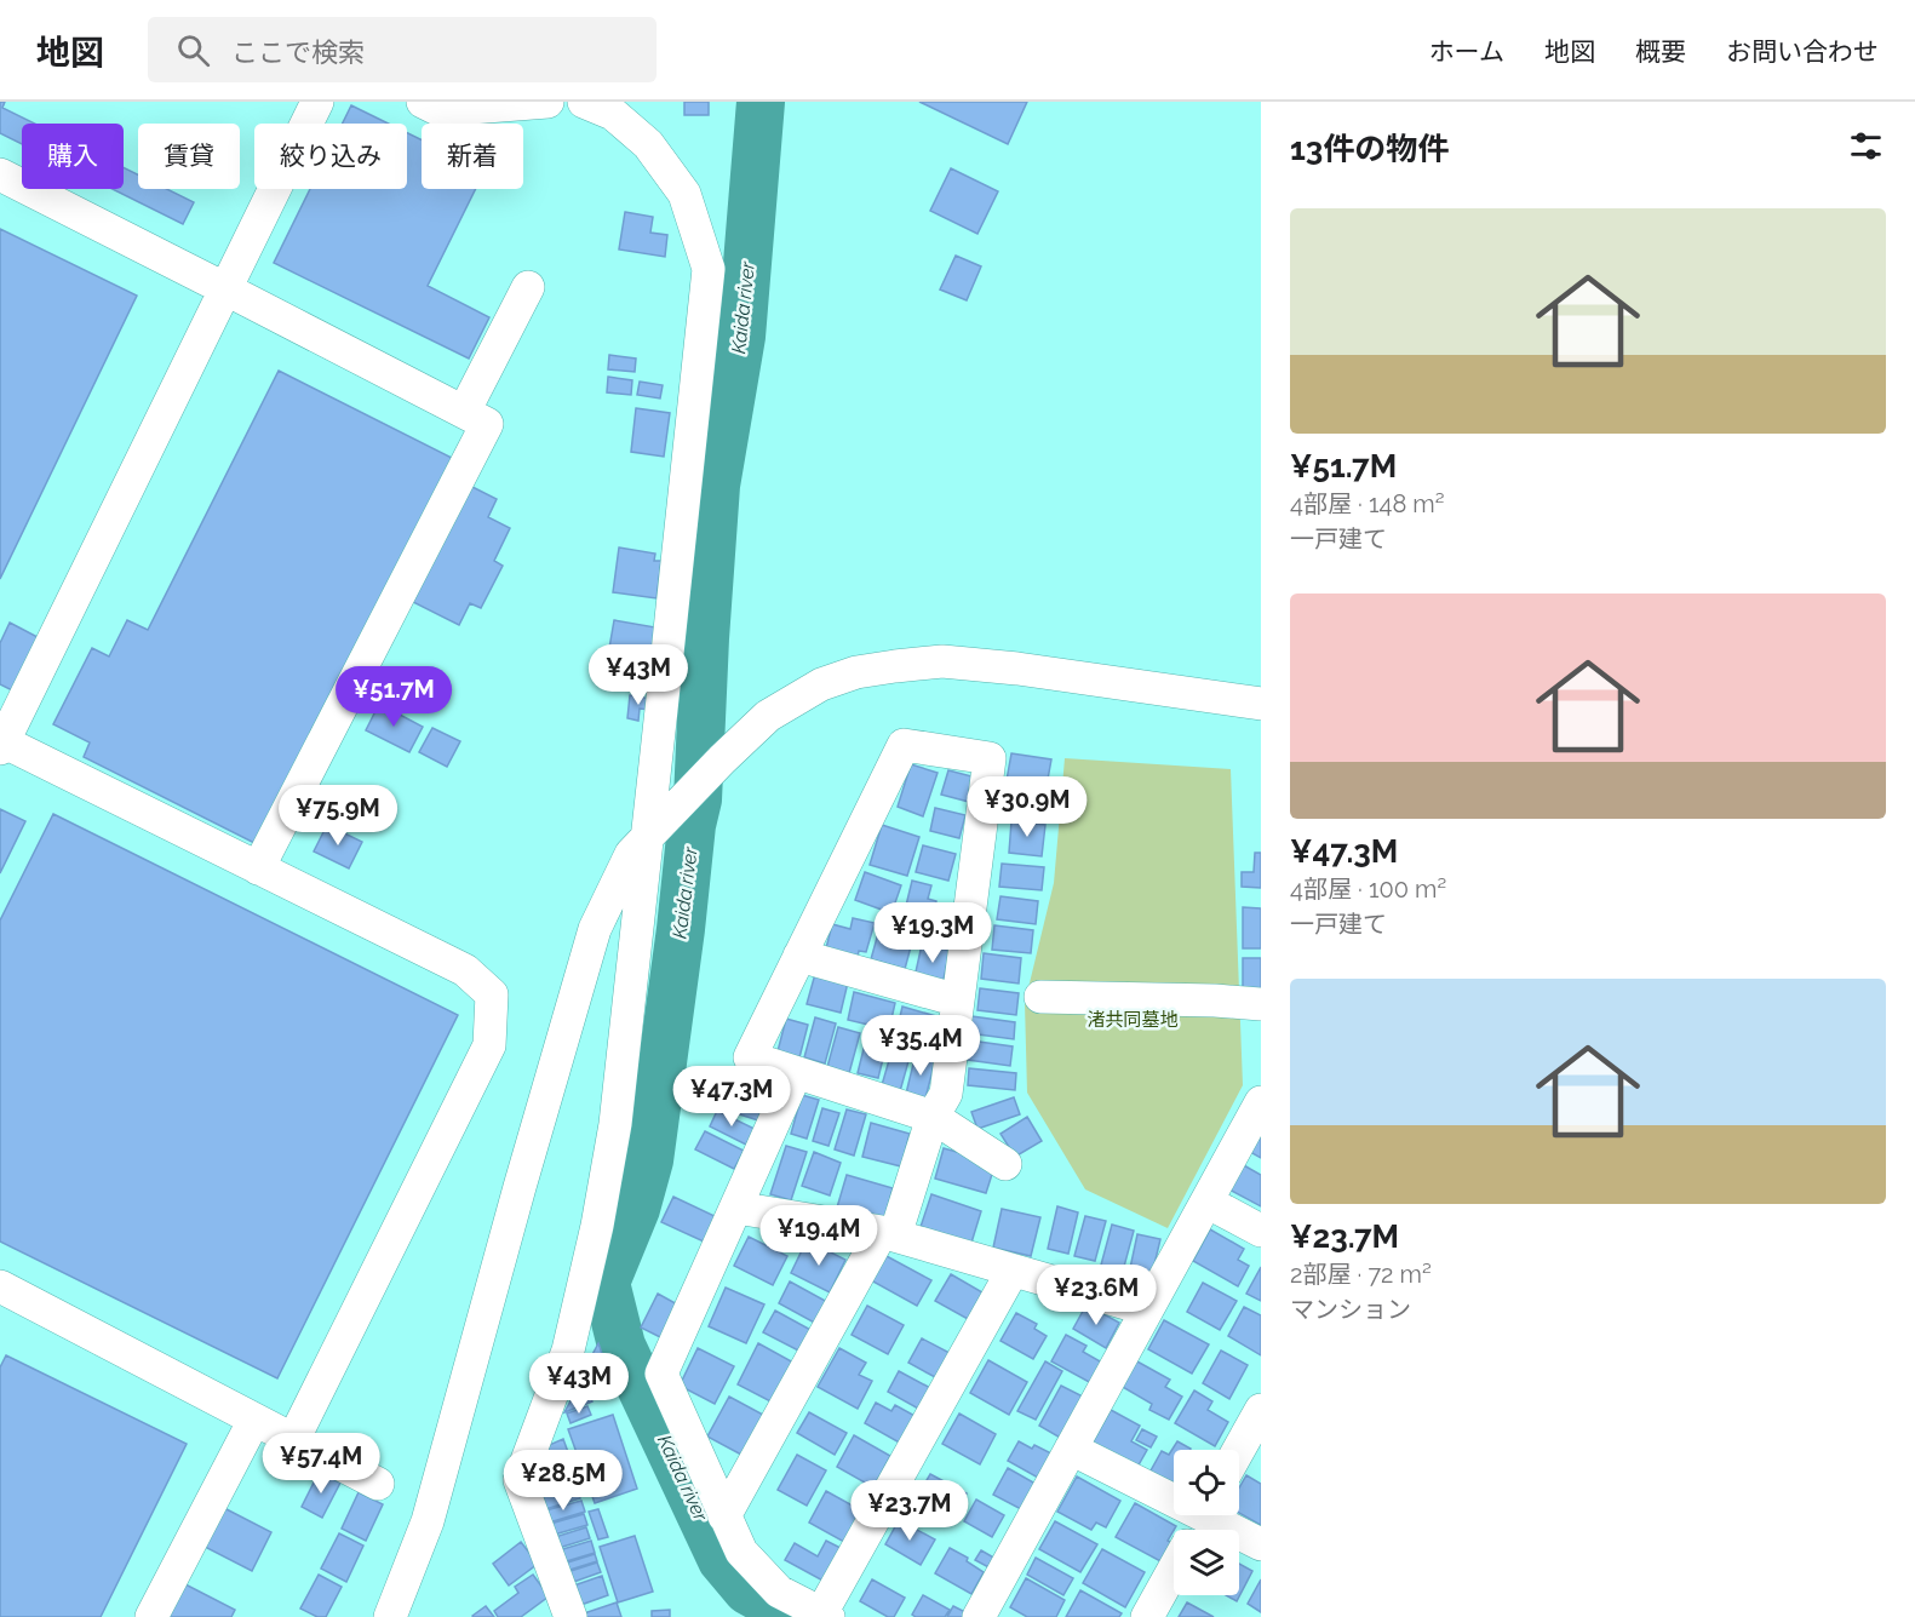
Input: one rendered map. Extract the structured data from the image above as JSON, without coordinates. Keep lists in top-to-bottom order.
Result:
{
  "water": ["Kaida river"],
  "parks": ["渚共同墓地"],
  "page": {
    "header": "地図",
    "search": "ここで検索",
    "nav": [
      "ホーム",
      "地図",
      "概要",
      "お問い合わせ"
    ],
    "heading": "13件の物件",
    "chip": [
      "購入",
      "賃貸",
      "絞り込み",
      "新着"
    ],
    "list": [
      {
        "name": "¥51.7M",
        "note": "4部屋 · 148 m² · 一戸建て"
      },
      {
        "name": "¥47.3M",
        "note": "4部屋 · 100 m² · 一戸建て"
      },
      {
        "name": "¥23.7M",
        "note": "2部屋 · 72 m² · マンション"
      }
    ],
    "price": [
      "¥43M",
      "¥51.7M",
      "¥30.9M",
      "¥75.9M",
      "¥19.3M",
      "¥35.4M",
      "¥47.3M",
      "¥19.4M",
      "¥23.6M",
      "¥43M",
      "¥57.4M",
      "¥28.5M",
      "¥23.7M"
    ]
  }
}
